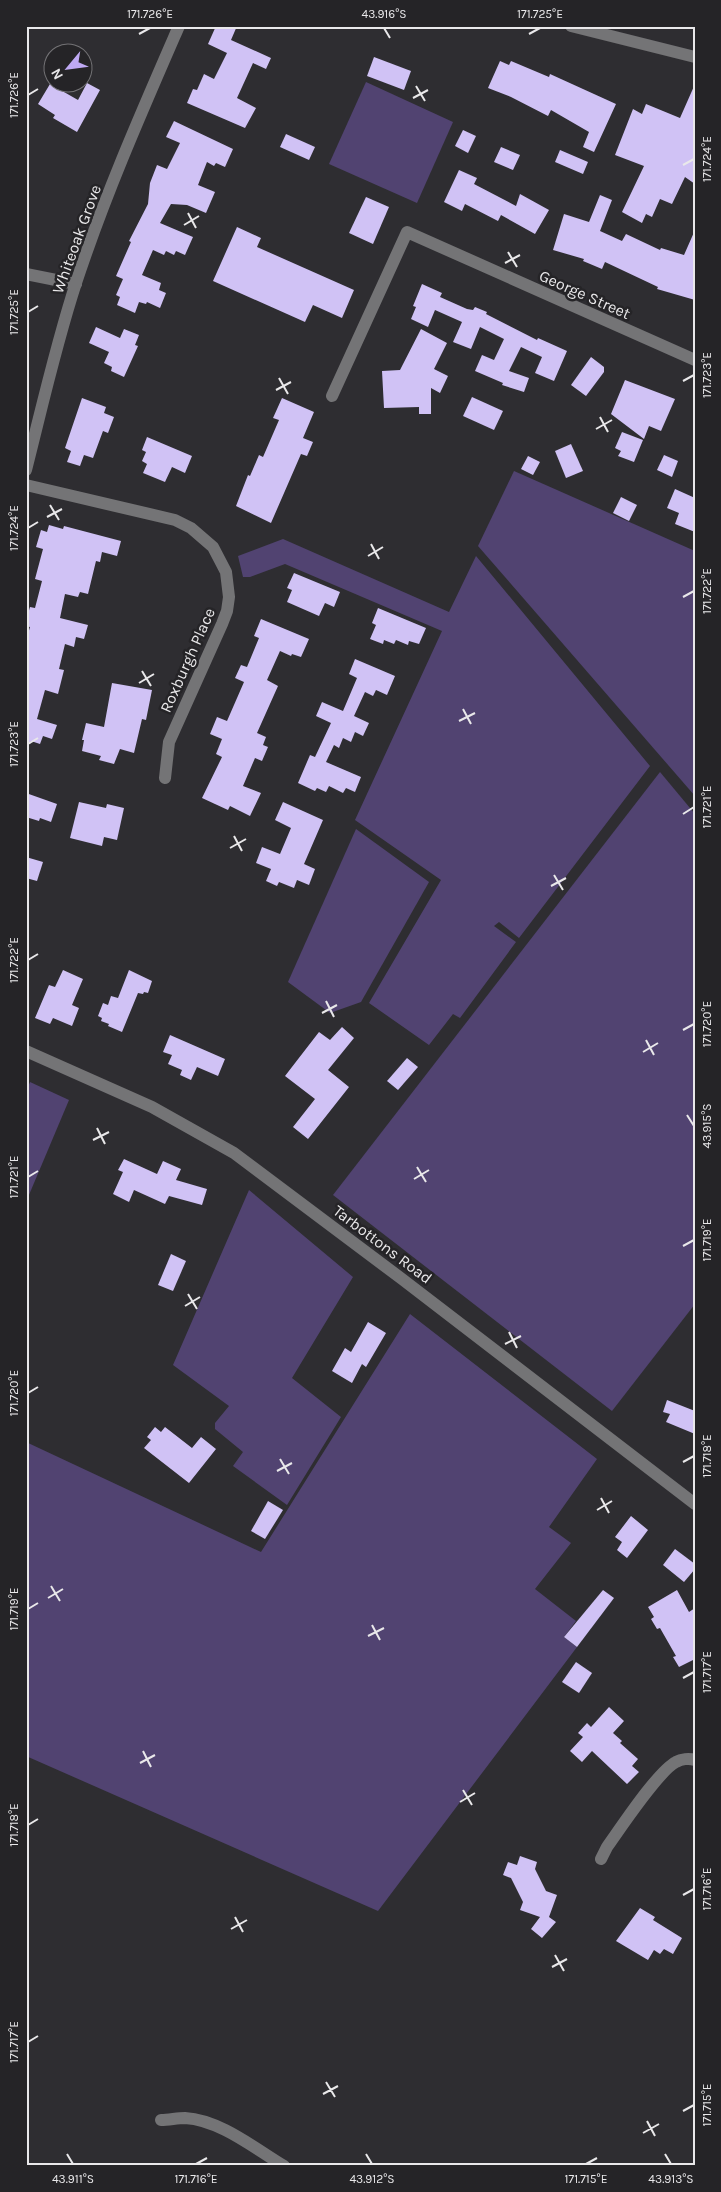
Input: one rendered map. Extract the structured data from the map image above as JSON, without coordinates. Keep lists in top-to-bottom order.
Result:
{
  "streets": {
    "street": [
      "Whiteoak Grove",
      "George Street",
      "Roxburgh Place",
      "Tarbottons Road"
    ]
  },
  "north": "bottom left",
  "coordinates": [
    "171.726°E",
    "43.916°S",
    "171.725°E",
    "171.724°E",
    "171.723°E",
    "171.722°E",
    "171.721°E",
    "171.720°E",
    "43.915°S",
    "171.719°E",
    "171.718°E",
    "171.717°E",
    "171.716°E",
    "171.715°E",
    "43.911°S",
    "43.912°S",
    "43.913°S"
  ]
}
